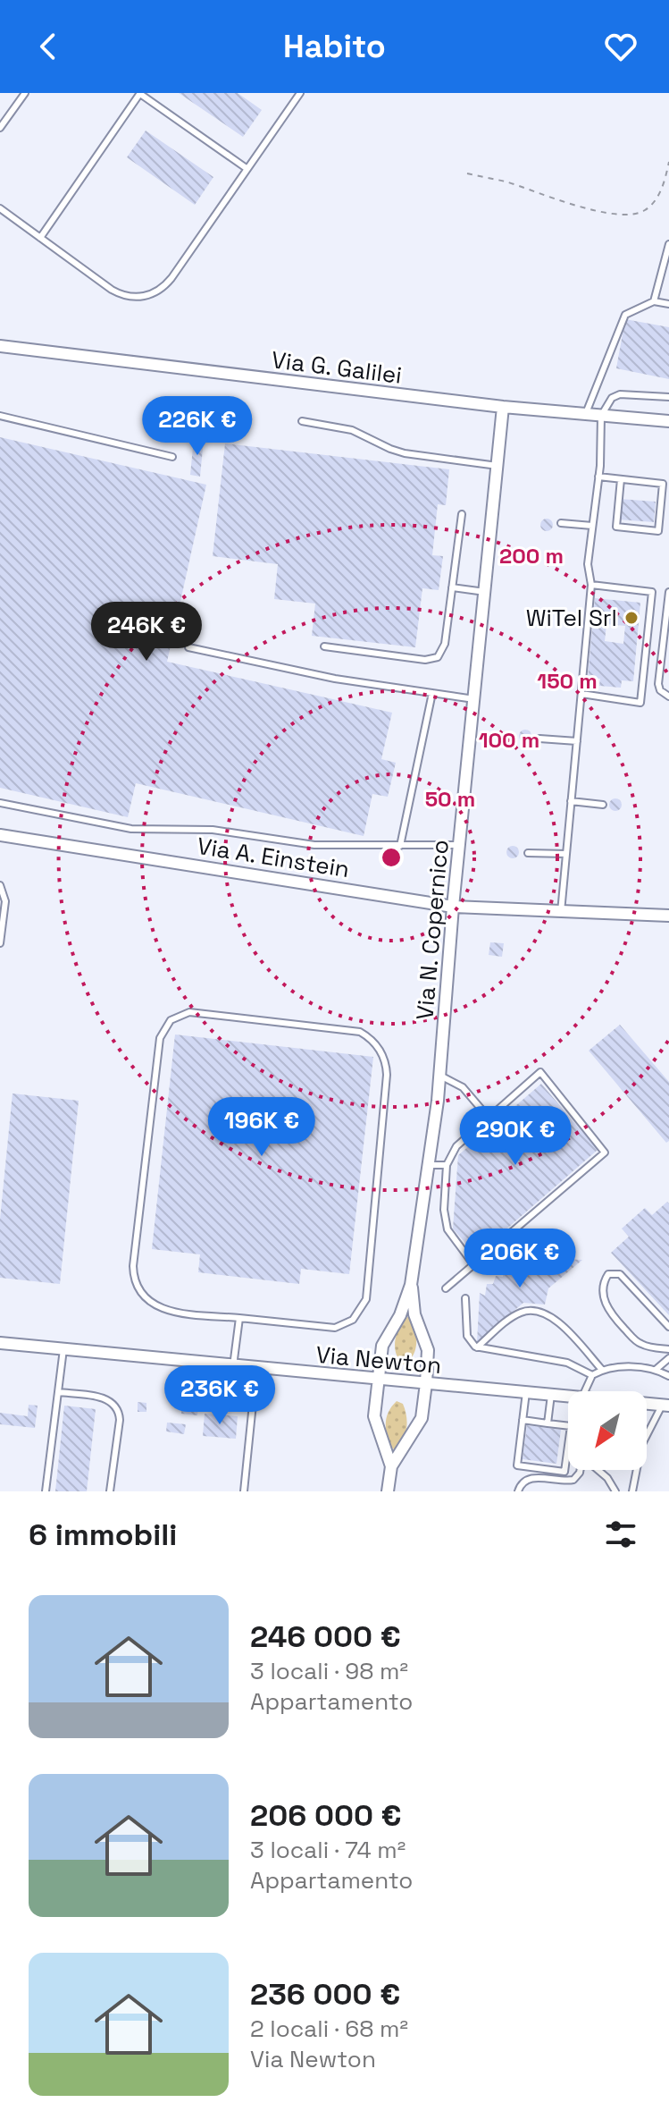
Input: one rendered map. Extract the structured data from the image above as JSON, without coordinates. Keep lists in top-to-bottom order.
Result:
{
  "streets": {
    "street": [
      "Via G. Galilei",
      "Via A. Einstein",
      "Via N. Copernico",
      "Via Newton"
    ]
  },
  "crossings": [
    ["Via G. Galilei", "Via N. Copernico"],
    ["Via A. Einstein", "Via N. Copernico"]
  ],
  "places": ["WiTel Srl"],
  "north": "bottom left",
  "page": {
    "header": "Habito",
    "price": [
      "226K €",
      "246K €",
      "196K €",
      "290K €",
      "206K €",
      "236K €"
    ],
    "heading": "6 immobili",
    "list": [
      {
        "name": "246 000 €",
        "note": "3 locali · 98 m² · Appartamento"
      },
      {
        "name": "206 000 €",
        "note": "3 locali · 74 m² · Appartamento"
      },
      {
        "name": "236 000 €",
        "note": "2 locali · 68 m² · Via Newton"
      }
    ]
  },
  "rings": [
    "200 m",
    "150 m",
    "100 m",
    "50 m"
  ]
}
